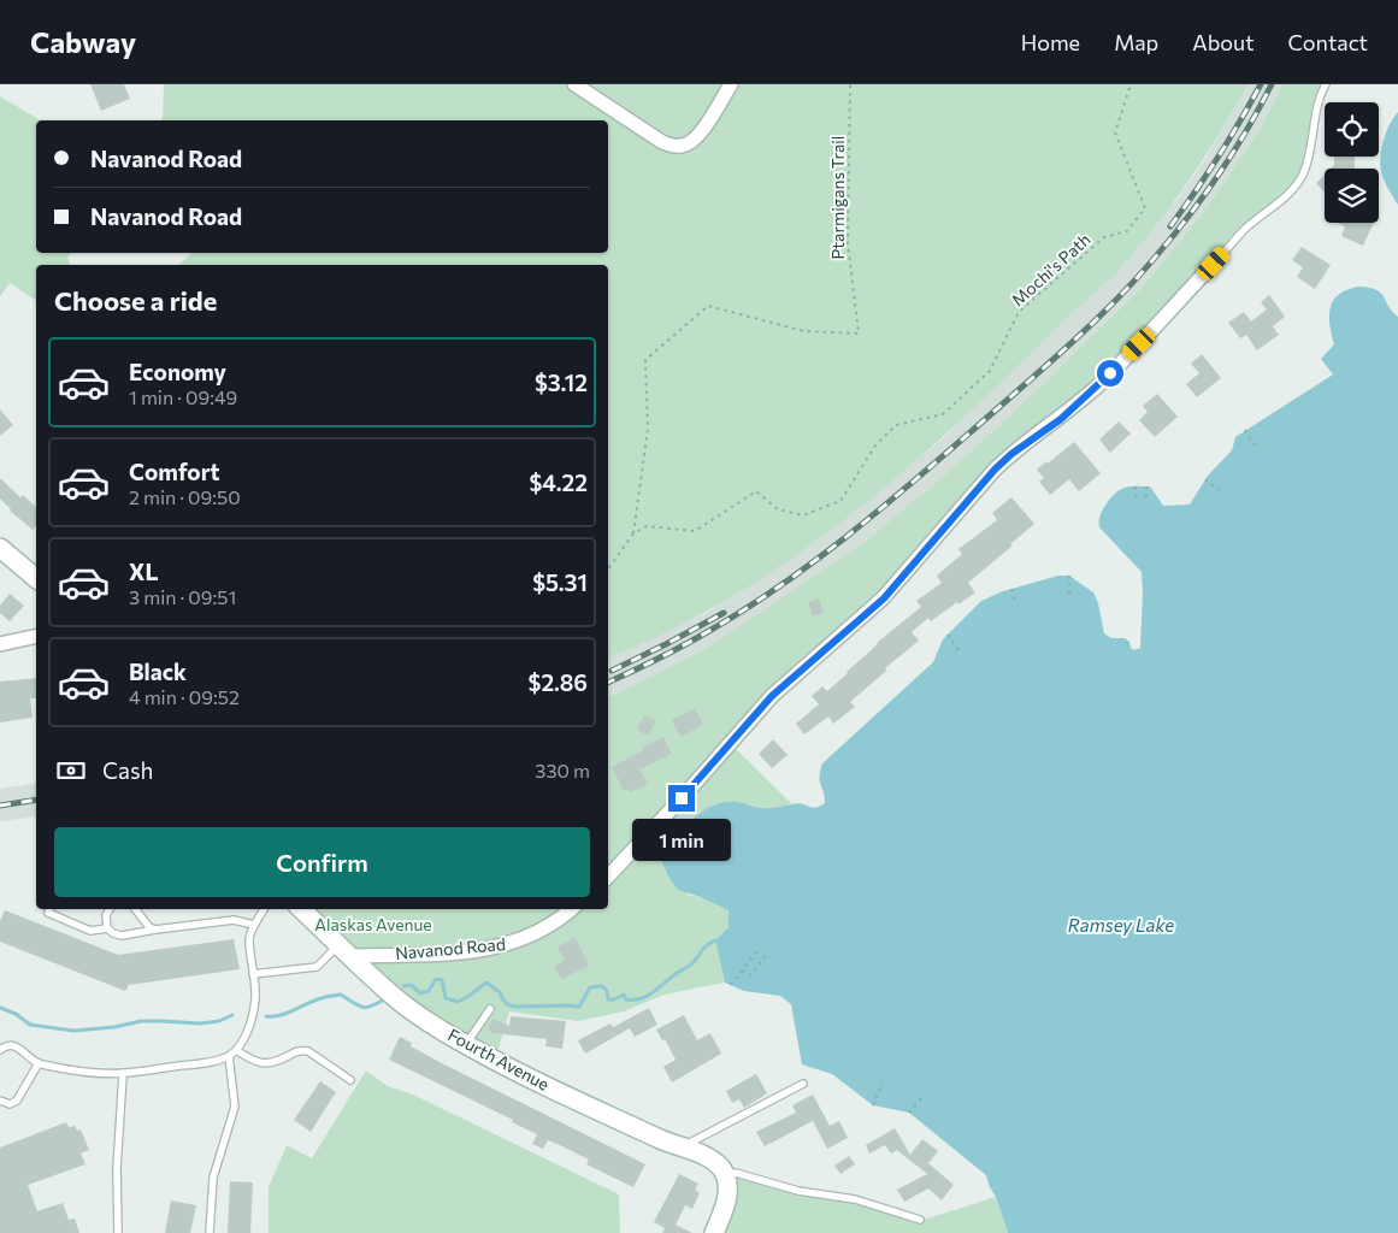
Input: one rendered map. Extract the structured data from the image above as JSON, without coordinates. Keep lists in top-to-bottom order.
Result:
{
  "streets": {
    "street": ["Navanod Road", "Fourth Avenue"],
    "path": ["Ptarmigans Trail", "Mochi's Path"]
  },
  "crossings": [
    ["Ptarmigans Trail", "Mochi's Path"],
    ["Navanod Road", "Fourth Avenue"]
  ],
  "water": ["Ramsey Lake"],
  "parks": ["Alaskas Avenue"],
  "page": {
    "header": "Cabway",
    "nav": [
      "Home",
      "Map",
      "About",
      "Contact"
    ],
    "banner": ["Navanod Road", "Navanod Road"],
    "heading": "Choose a ride",
    "list": [
      {
        "name": "Economy",
        "note": "1 min · 09:49",
        "value": "$3.12"
      },
      {
        "name": "Comfort",
        "note": "2 min · 09:50",
        "value": "$4.22"
      },
      {
        "name": "XL",
        "note": "3 min · 09:51",
        "value": "$5.31"
      },
      {
        "name": "Black",
        "note": "4 min · 09:52",
        "value": "$2.86"
      }
    ],
    "pay": ["Cash", "330 m"],
    "buttons": "Confirm",
    "bubble": "1 min"
  }
}
